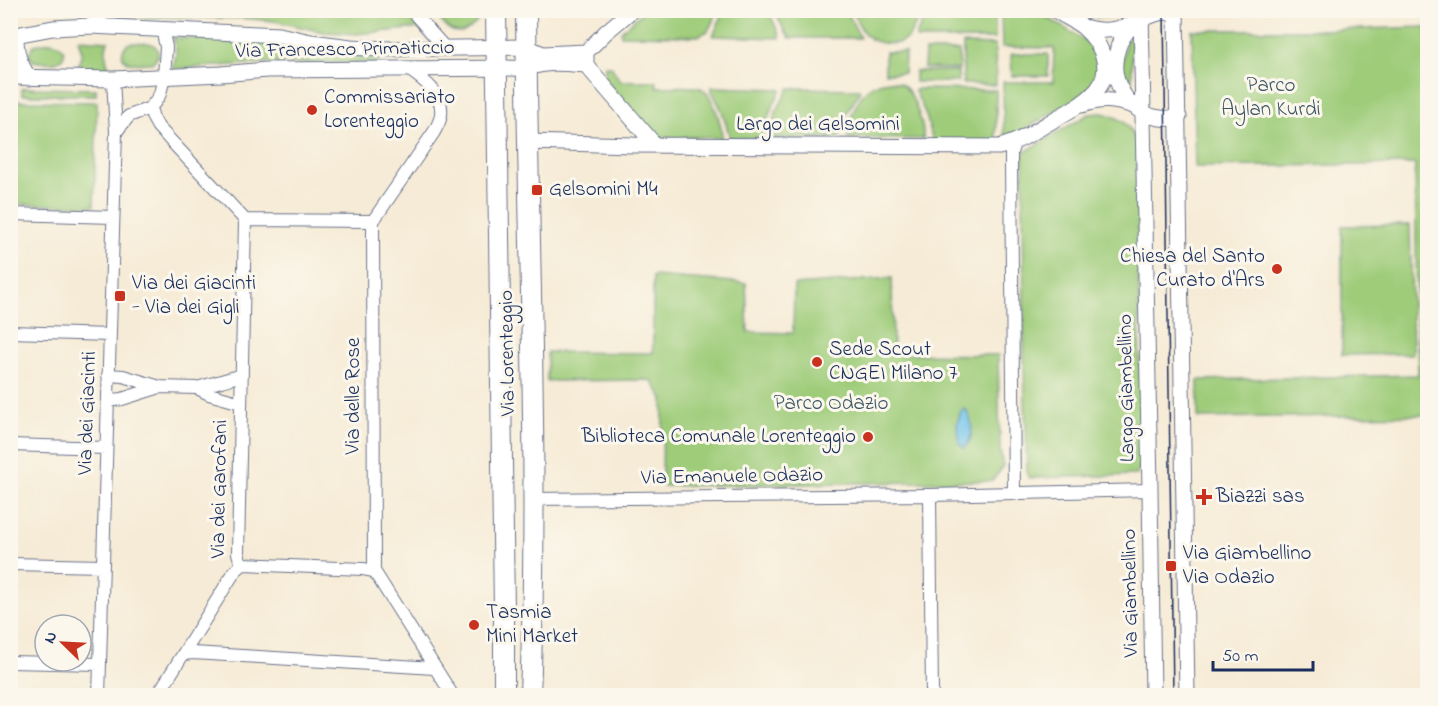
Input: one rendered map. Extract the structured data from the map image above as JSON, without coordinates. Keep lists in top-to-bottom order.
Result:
{
  "streets": {
    "main road": ["Via Lorenteggio"],
    "street": [
      "Via Francesco Primaticcio",
      "Largo dei Gelsomini",
      "Largo Giambellino",
      "Via delle Rose",
      "Via dei Giacinti",
      "Via Emanuele Odazio",
      "Via dei Garofani",
      "Via Giambellino"
    ]
  },
  "crossings": [
    ["Via Francesco Primaticcio", "Via Lorenteggio"],
    ["Via Francesco Primaticcio", "Via dei Giacinti"],
    ["Largo dei Gelsomini", "Via Lorenteggio"],
    ["Largo dei Gelsomini", "Largo Giambellino"],
    ["Via Lorenteggio", "Via Emanuele Odazio"],
    ["Largo Giambellino", "Via Emanuele Odazio"],
    ["Largo Giambellino", "Via Giambellino"],
    ["Via dei Giacinti", "Via dei Garofani"]
  ],
  "parks": ["Parco Aylan Kurdi", "Parco Odazio"],
  "places": {
    "other": [
      "Commissariato Lorenteggio",
      "Chiesa del Santo Curato d'Ars",
      "Sede Scout CNGEI Milano 7",
      "Biblioteca Comunale Lorenteggio",
      "Tasmia Mini Market"
    ],
    "transit": ["Gelsomini M4", "Via dei Giacinti - Via dei Gigli", "Via Giambellino Via Odazio"],
    "health": ["Biazzi sas"]
  },
  "scale_bar": "50 m",
  "north": "top left"
}
